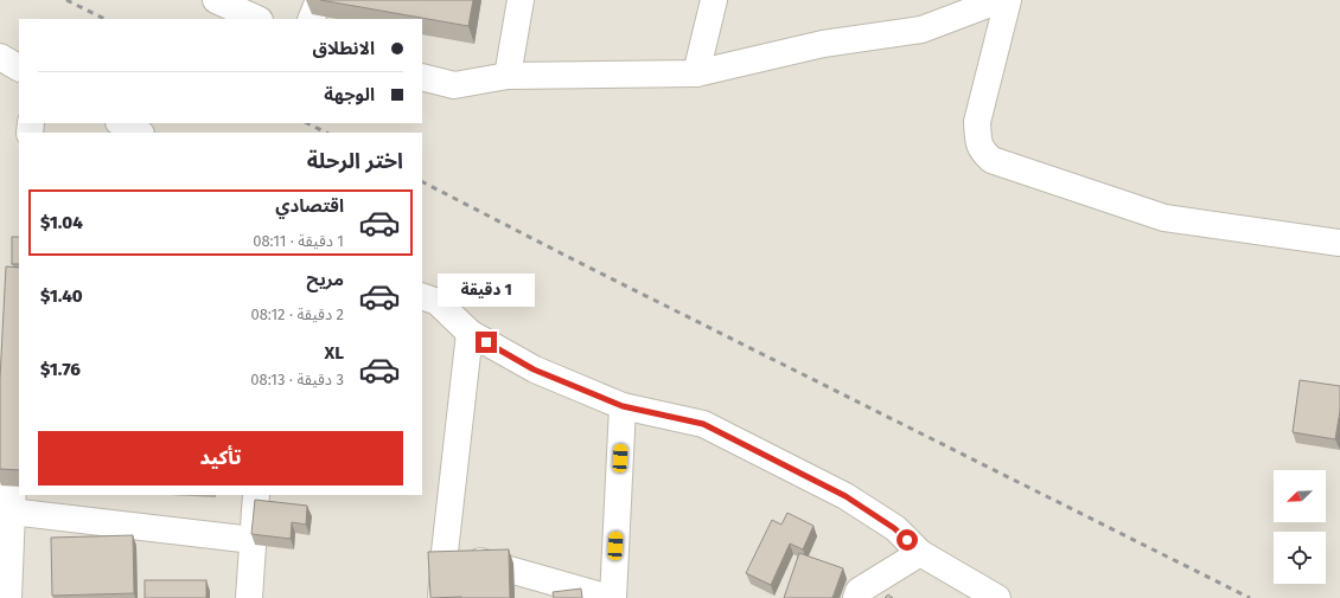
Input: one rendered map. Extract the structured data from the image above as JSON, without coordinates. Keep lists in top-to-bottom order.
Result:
{
  "north": "bottom left",
  "page": {
    "banner": ["الانطلاق", "الوجهة"],
    "heading": "اختر الرحلة",
    "list": [
      {
        "name": "اقتصادي",
        "note": "1 دقيقة · 08:11",
        "value": "$1.04"
      },
      {
        "name": "مريح",
        "note": "2 دقيقة · 08:12",
        "value": "$1.40"
      },
      {
        "name": "XL",
        "note": "3 دقيقة · 08:13",
        "value": "$1.76"
      }
    ],
    "bubble": "1 دقيقة",
    "buttons": "تأكيد"
  }
}
